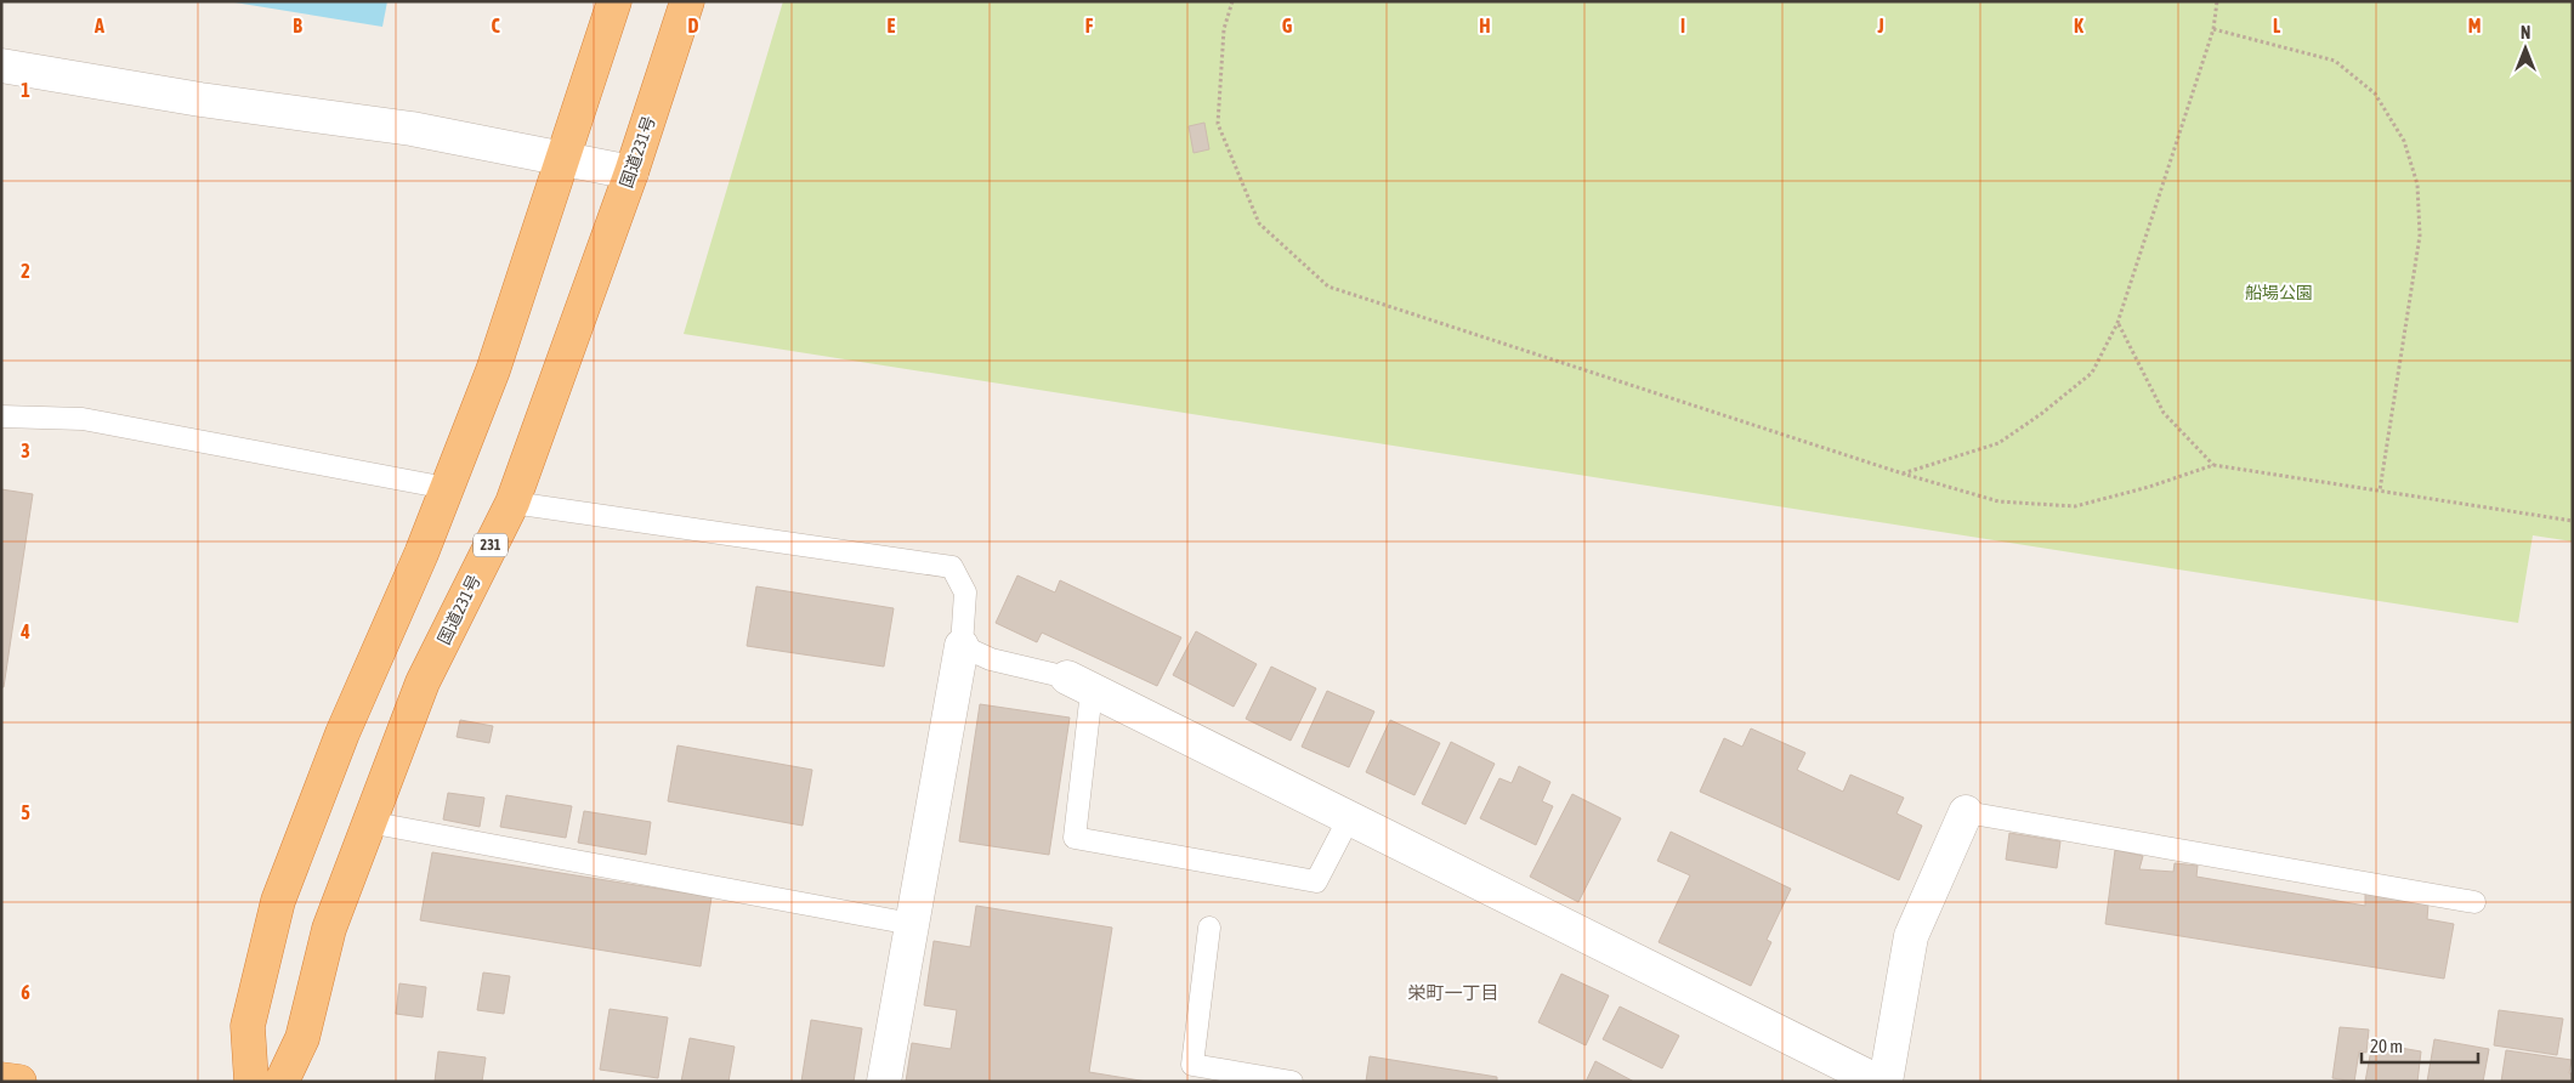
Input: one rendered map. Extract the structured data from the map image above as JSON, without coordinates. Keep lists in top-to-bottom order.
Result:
{
  "streets": {
    "highway": ["国道231号", "231"]
  },
  "districts": ["栄町一丁目"],
  "parks": ["船場公園"],
  "scale_bar": "20 m",
  "north": "top",
  "grid": {
    "columns": [
      "A",
      "B",
      "C",
      "D",
      "E",
      "F",
      "G",
      "H",
      "I",
      "J",
      "K",
      "L",
      "M"
    ],
    "rows": [
      "1",
      "2",
      "3",
      "4",
      "5",
      "6"
    ]
  }
}
